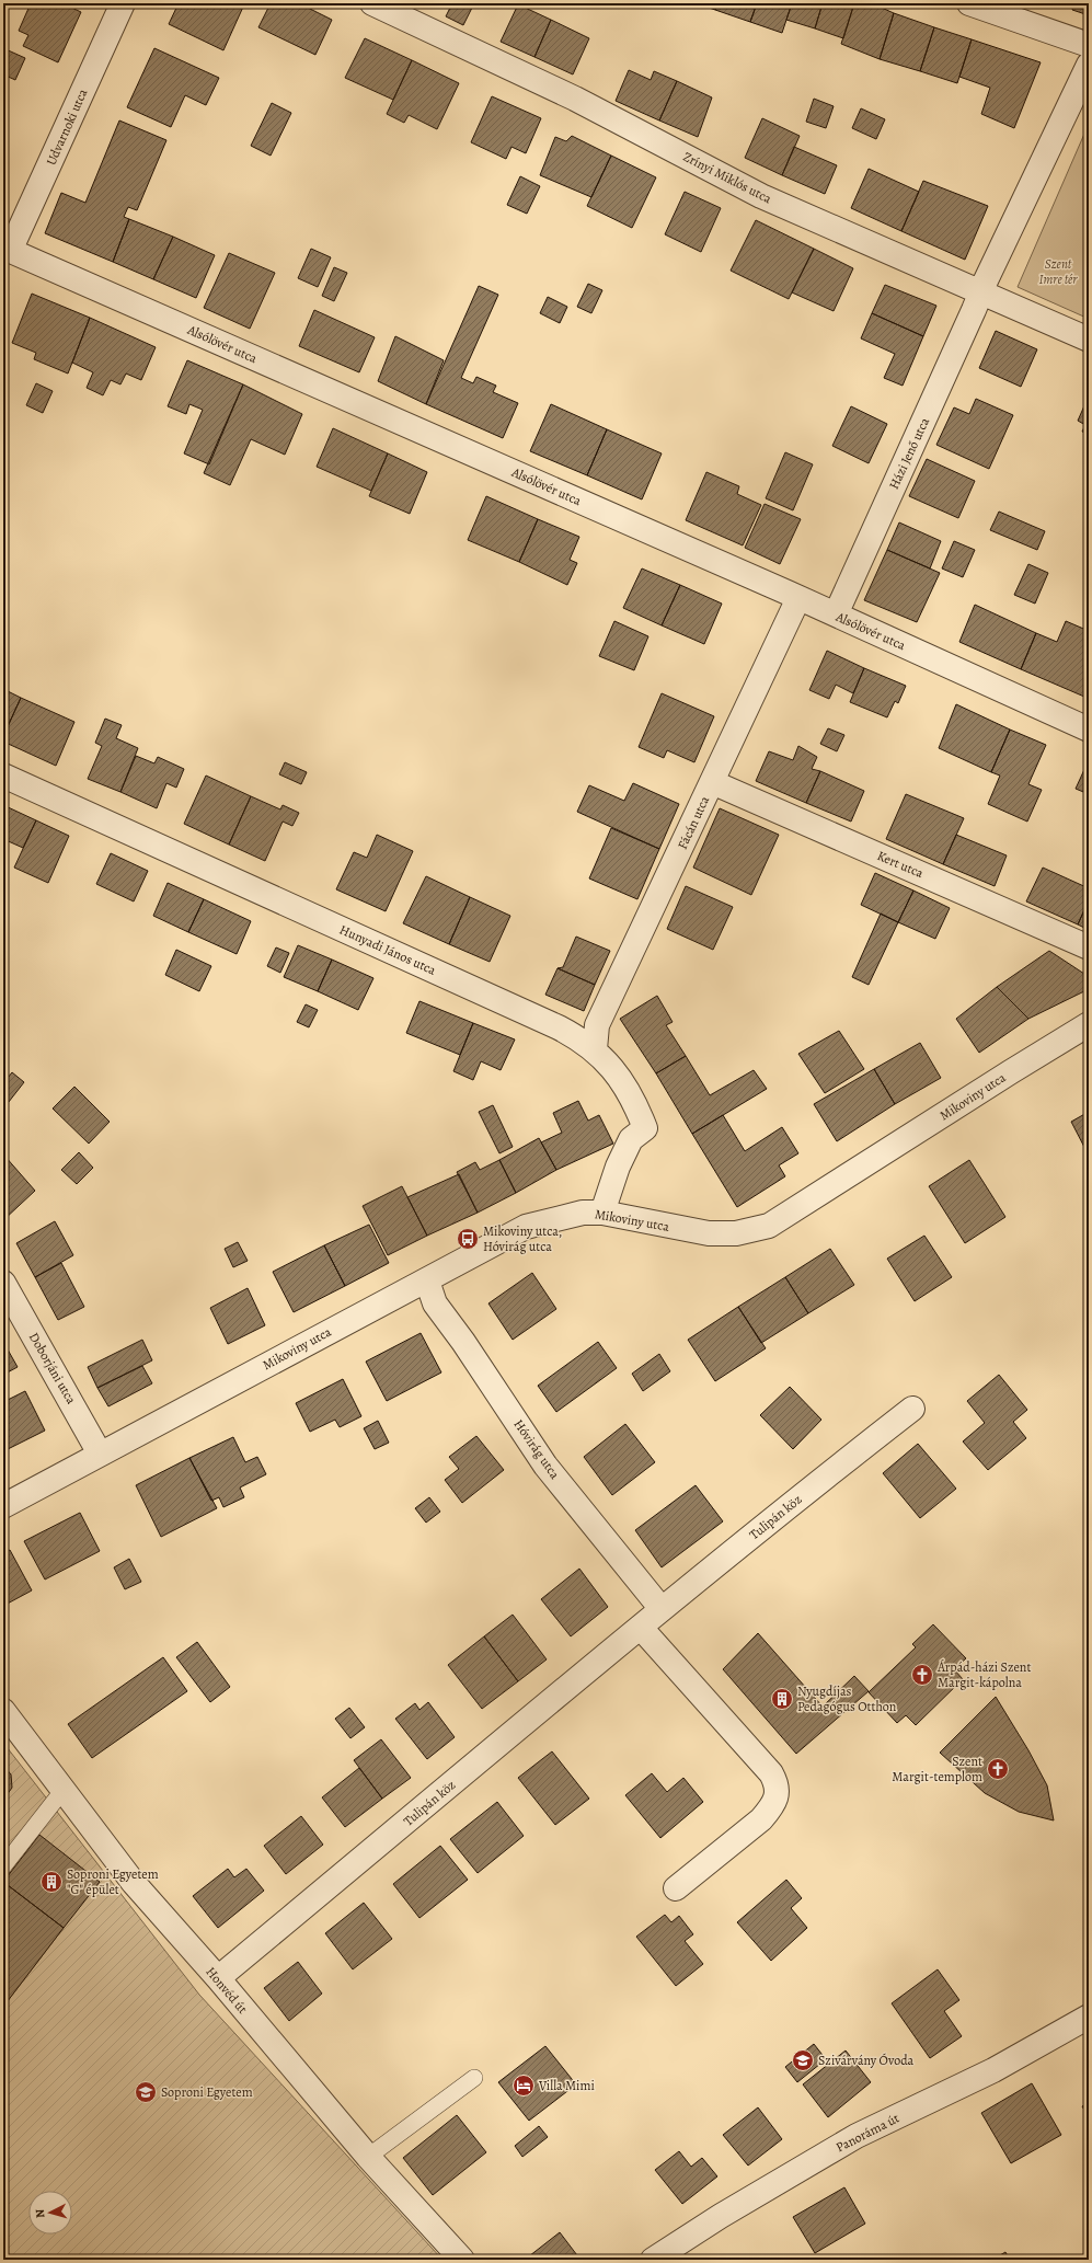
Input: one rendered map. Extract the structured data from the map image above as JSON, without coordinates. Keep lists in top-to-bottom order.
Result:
{
  "streets": {
    "street": [
      "Udvarnoki utca",
      "Zrínyi Miklós utca",
      "Alsólövér utca",
      "Házi Jenő utca",
      "Fácán utca",
      "Kert utca",
      "Hunyadi János utca",
      "Mikoviny utca",
      "Doborjáni utca",
      "Hóvirág utca",
      "Tulipán köz",
      "Honvéd út",
      "Panoráma út"
    ]
  },
  "crossings": [
    ["Udvarnoki utca", "Alsólövér utca"],
    ["Zrínyi Miklós utca", "Házi Jenő utca"],
    ["Alsólövér utca", "Házi Jenő utca"],
    ["Alsólövér utca", "Fácán utca"],
    ["Fácán utca", "Kert utca"],
    ["Fácán utca", "Hunyadi János utca"],
    ["Hunyadi János utca", "Mikoviny utca"],
    ["Mikoviny utca", "Doborjáni utca"],
    ["Mikoviny utca", "Hóvirág utca"],
    ["Hóvirág utca", "Tulipán köz"],
    ["Tulipán köz", "Honvéd út"]
  ],
  "parks": ["Szent Imre tér"],
  "places": {
    "bus stop": ["Mikoviny utca, Hóvirág utca"],
    "church": ["Árpád-házi Szent Margit-kápolna", "Szent Margit-templom"],
    "building": ["Nyugdíjas Pedagógus Otthon", "Soproni Egyetem \"G\" épület"],
    "school or university": ["Szivárvány Óvoda", "Soproni Egyetem"],
    "hotel": ["Villa Mimi"]
  },
  "north": "left"
}
